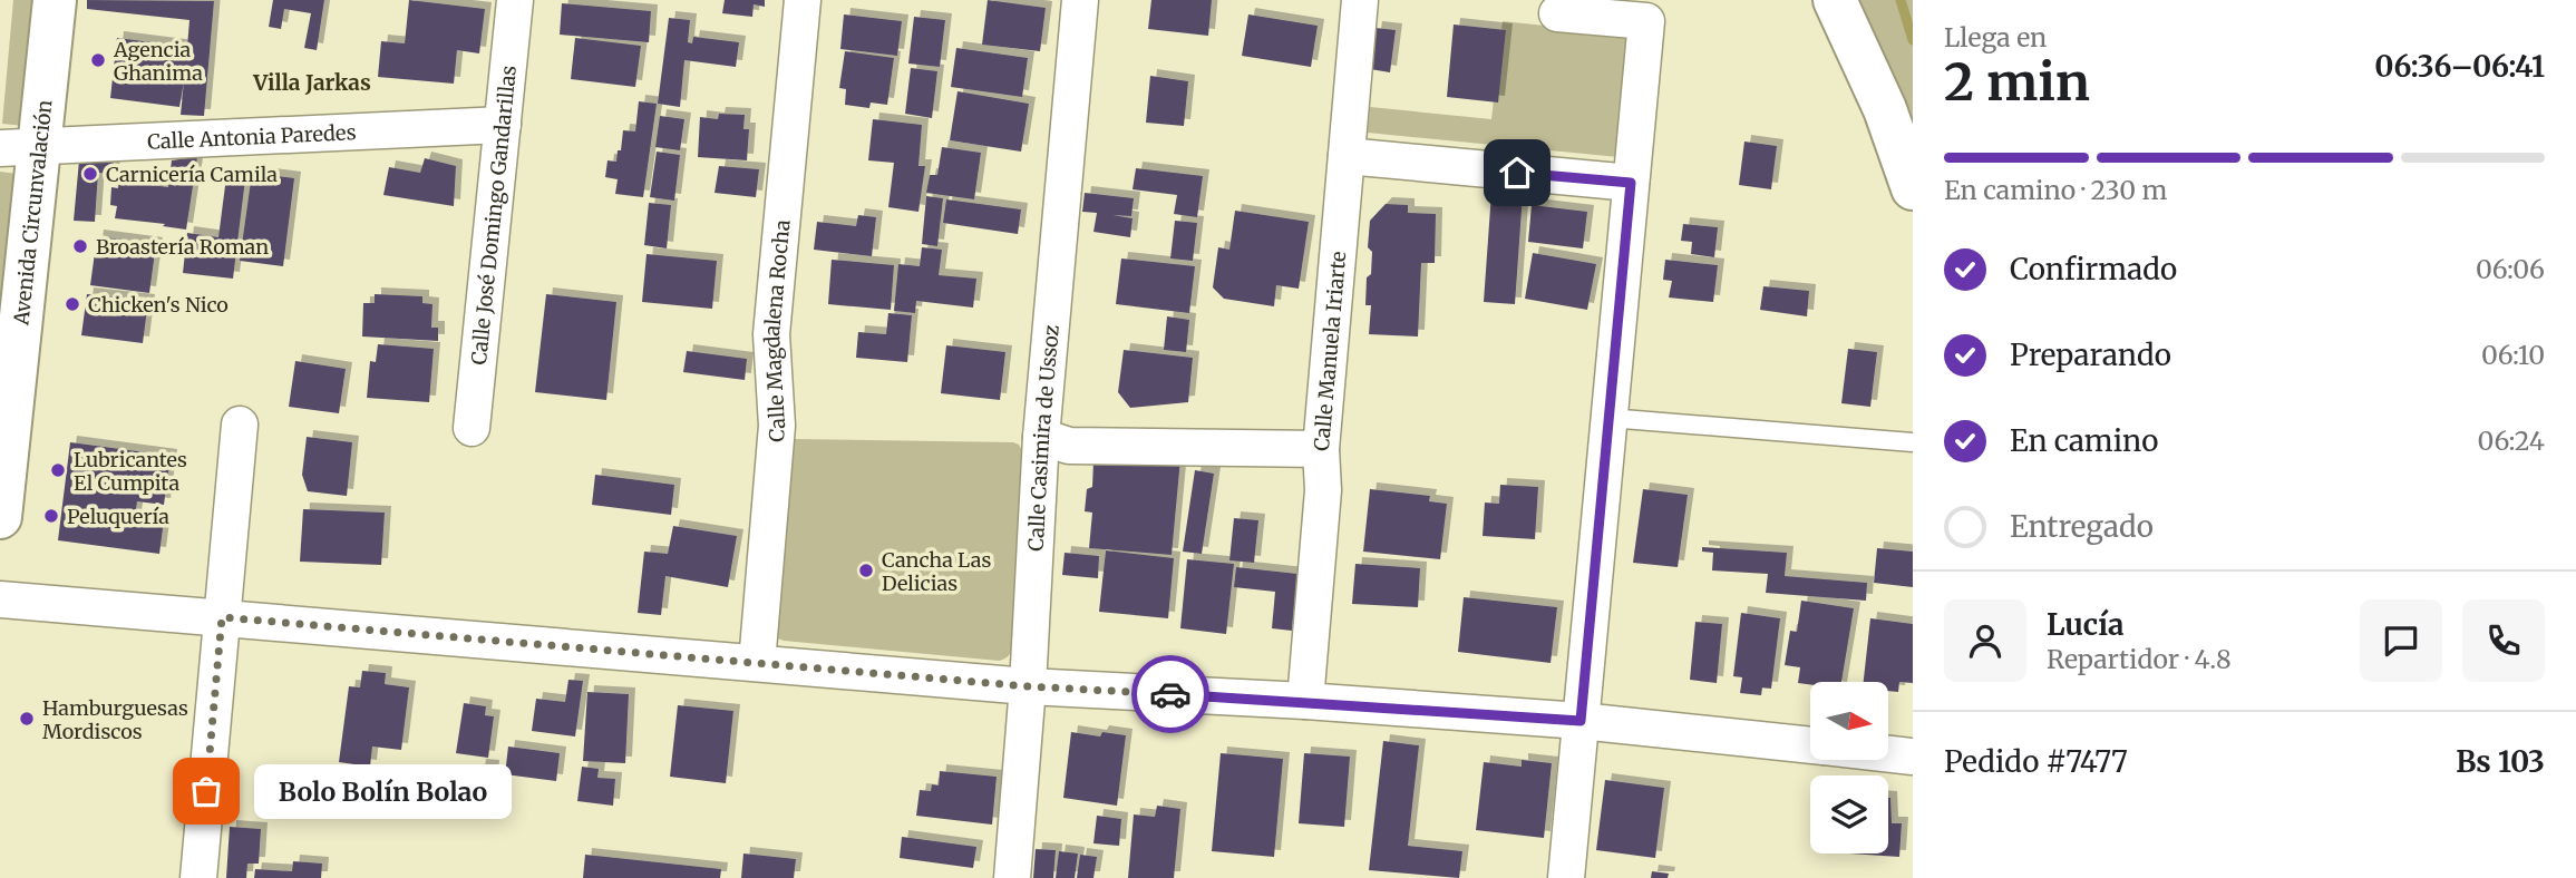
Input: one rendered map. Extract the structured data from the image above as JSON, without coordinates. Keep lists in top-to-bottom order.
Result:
{
  "streets": {
    "main road": ["Avenida Circunvalación"],
    "street": [
      "Calle Antonia Paredes",
      "Calle José Domingo Gandarillas",
      "Calle Magdalena Rocha",
      "Calle Manuela Iriarte",
      "Calle Casimira de Ussoz"
    ]
  },
  "crossings": [
    ["Calle Antonia Paredes", "Avenida Circunvalación"],
    ["Calle Antonia Paredes", "Calle José Domingo Gandarillas"]
  ],
  "districts": ["Villa Jarkas"],
  "places": [
    "Agencia Ghanima",
    "Carnicería Camila",
    "Broastería Roman",
    "Chicken's Nico",
    "Lubricantes El Cumpita",
    "Peluquería",
    "Cancha Las Delicias",
    "Hamburguesas Mordiscos",
    "Bolo Bolín Bolao"
  ],
  "north": "right",
  "page": {
    "heading": ["2 min", "Llega en", "06:36–06:41"],
    "panel": [
      "Lucía",
      "Repartidor · 4.8",
      "Pedido #7477",
      "Bs 103"
    ],
    "bar": "En camino · 230 m",
    "list": [
      ["Confirmado", "06:06"],
      ["Preparando", "06:10"],
      ["En camino", "06:24"],
      "Entregado"
    ],
    "bubble": "Bolo Bolín Bolao"
  }
}
